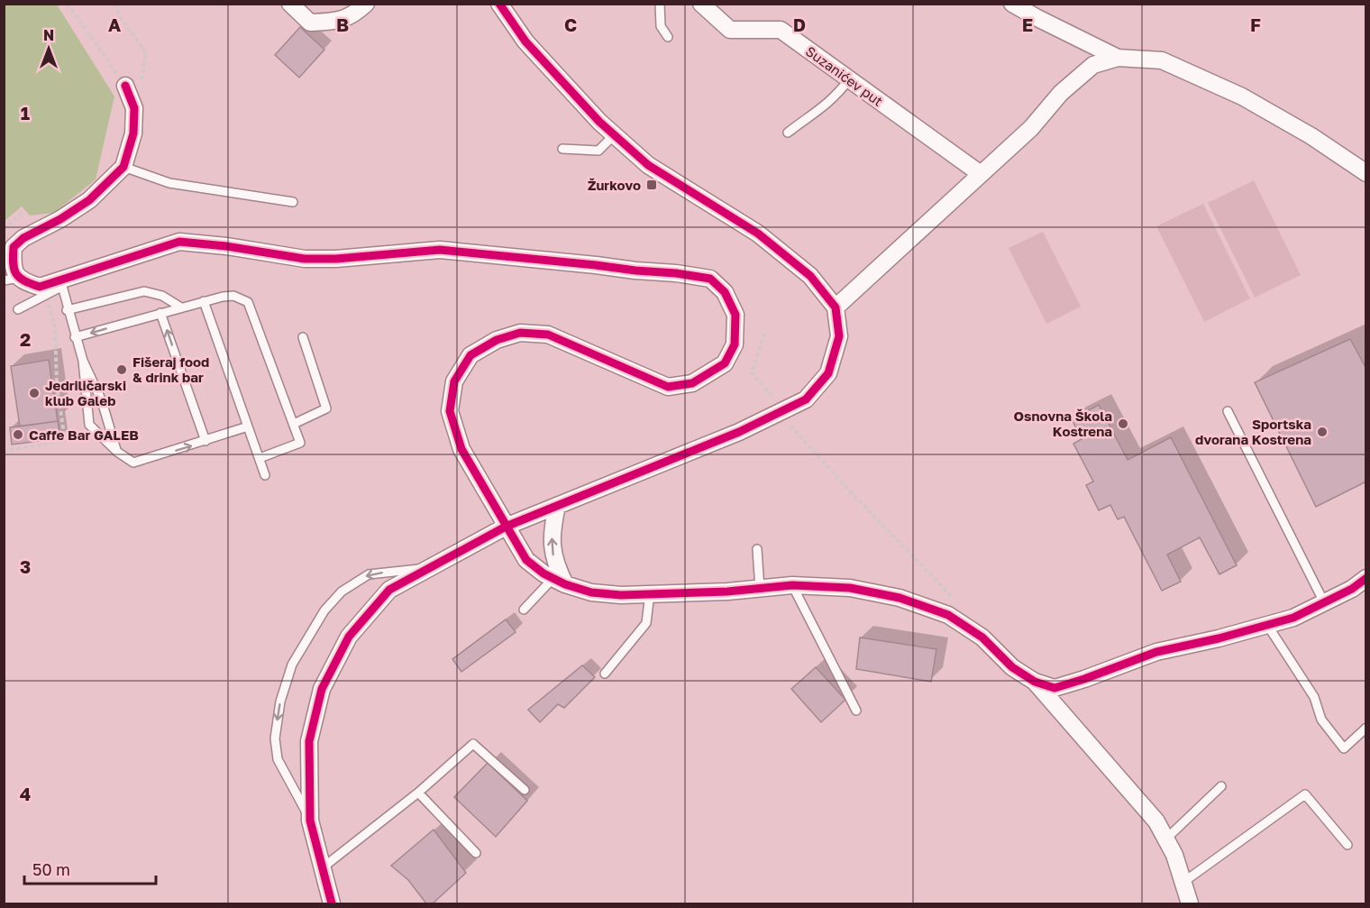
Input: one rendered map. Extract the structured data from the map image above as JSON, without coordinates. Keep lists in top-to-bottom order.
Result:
{
  "streets": {
    "street": ["Suzanićev put"]
  },
  "places": {
    "transit": ["Žurkovo"],
    "other": [
      "Fišeraj food & drink bar",
      "Jedriličarski klub Galeb",
      "Osnovna Škola Kostrena",
      "Sportska dvorana Kostrena",
      "Caffe Bar GALEB"
    ]
  },
  "scale_bar": "50 m",
  "north": "top",
  "grid": {
    "columns": [
      "A",
      "B",
      "C",
      "D",
      "E",
      "F"
    ],
    "rows": [
      "1",
      "2",
      "3",
      "4"
    ]
  }
}
